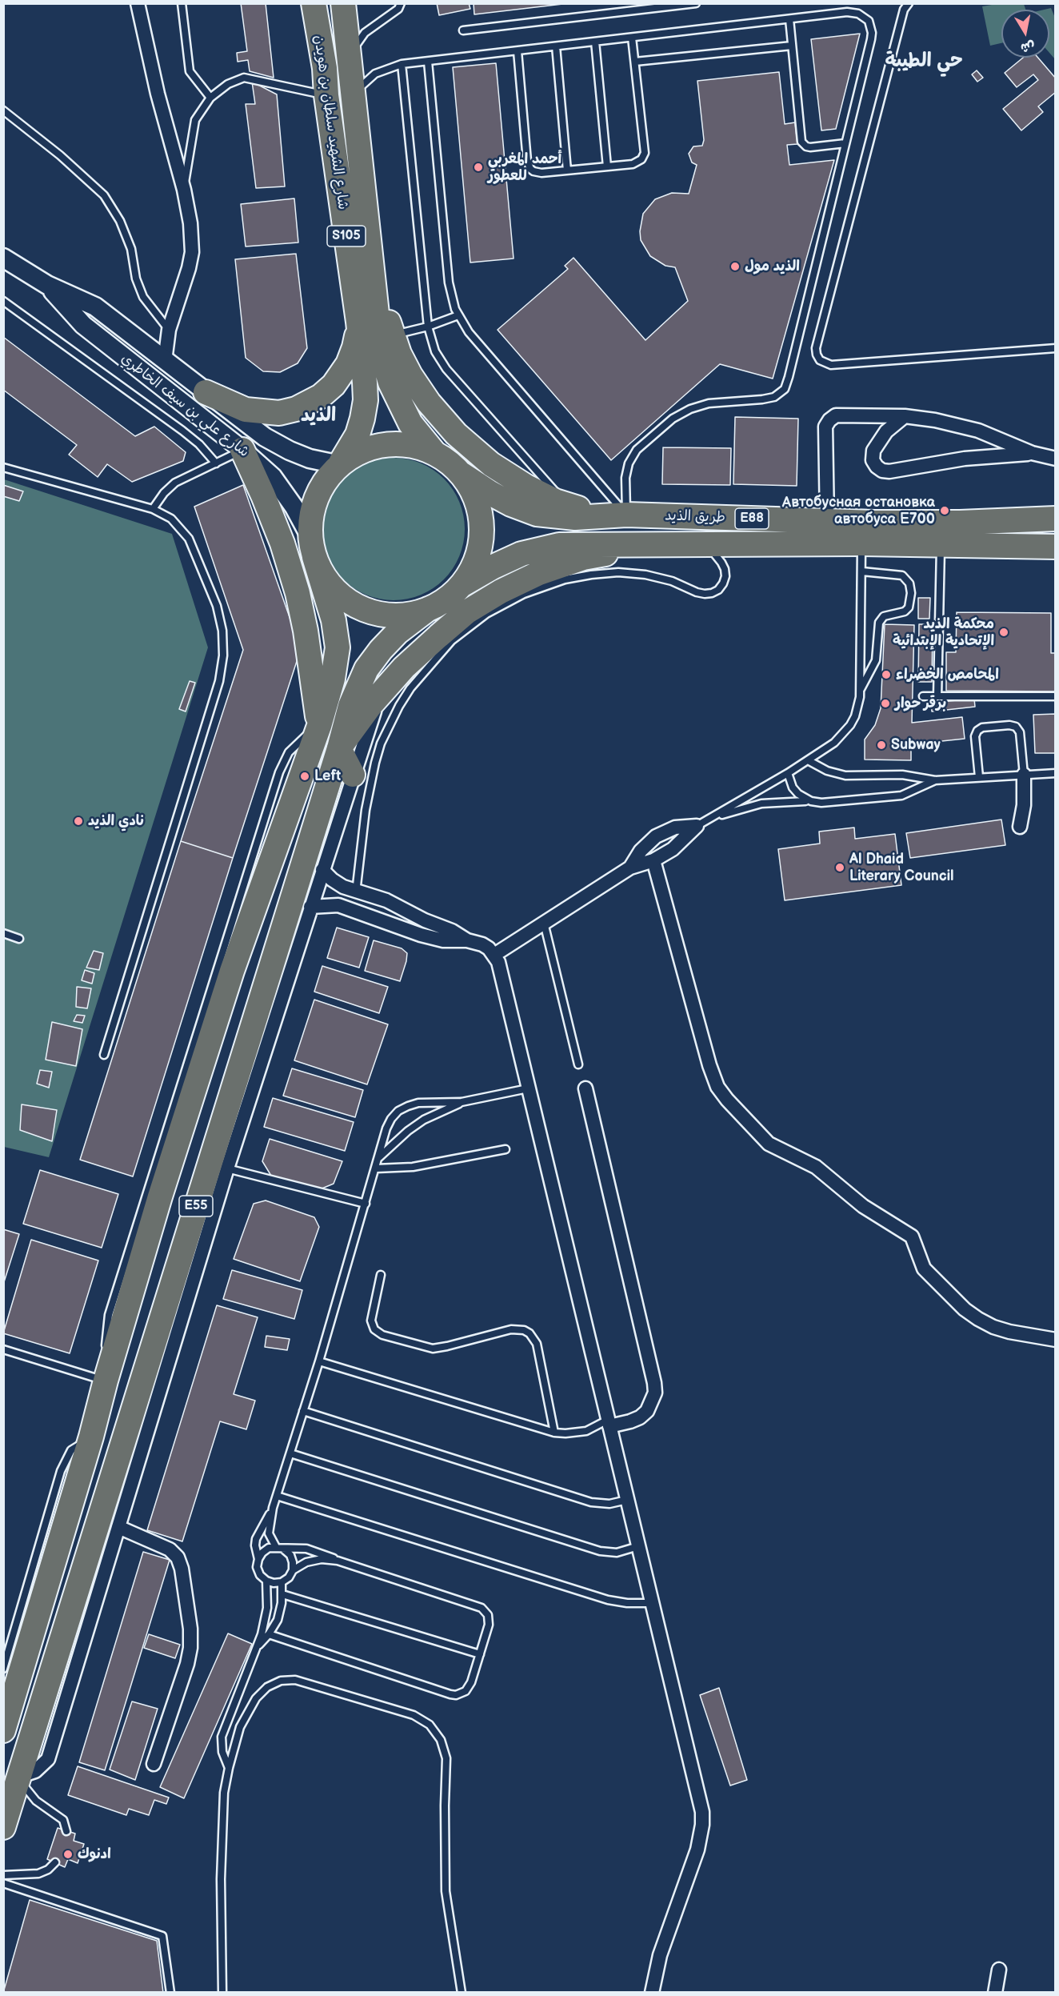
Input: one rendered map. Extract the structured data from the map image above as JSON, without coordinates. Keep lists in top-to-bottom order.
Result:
{
  "streets": {
    "highway": [
      "شارع الشهيد سلطان بن هويدن",
      "S105",
      "طريق الذيد",
      "E88",
      "E55"
    ],
    "street": ["شارع علي بن سيف الخاطري"]
  },
  "crossings": [
    ["شارع الشهيد سلطان بن هويدن", "شارع علي بن سيف الخاطري"],
    ["شارع الشهيد سلطان بن هويدن", "طريق الذيد"],
    ["شارع الشهيد سلطان بن هويدن", "E88"],
    ["شارع الشهيد سلطان بن هويدن", "E55"],
    ["شارع علي بن سيف الخاطري", "طريق الذيد"],
    ["شارع علي بن سيف الخاطري", "E88"],
    ["شارع علي بن سيف الخاطري", "E55"],
    ["طريق الذيد", "E88"],
    ["طريق الذيد", "E55"],
    ["E88", "E55"]
  ],
  "districts": ["حي الطيبة", "الذيد"],
  "places": [
    "أحمد المغربي للعطور",
    "الذيد مول",
    "Автобусная остановка автобуса Е700",
    "محكمة الذيد الإتحادية الإبتدائية",
    "المحامص الخضراء",
    "برقر حوار",
    "Subway",
    "Left",
    "نادي الذيد",
    "Al Dhaid Literary Council",
    "ادنوك"
  ],
  "north": "bottom"
}
